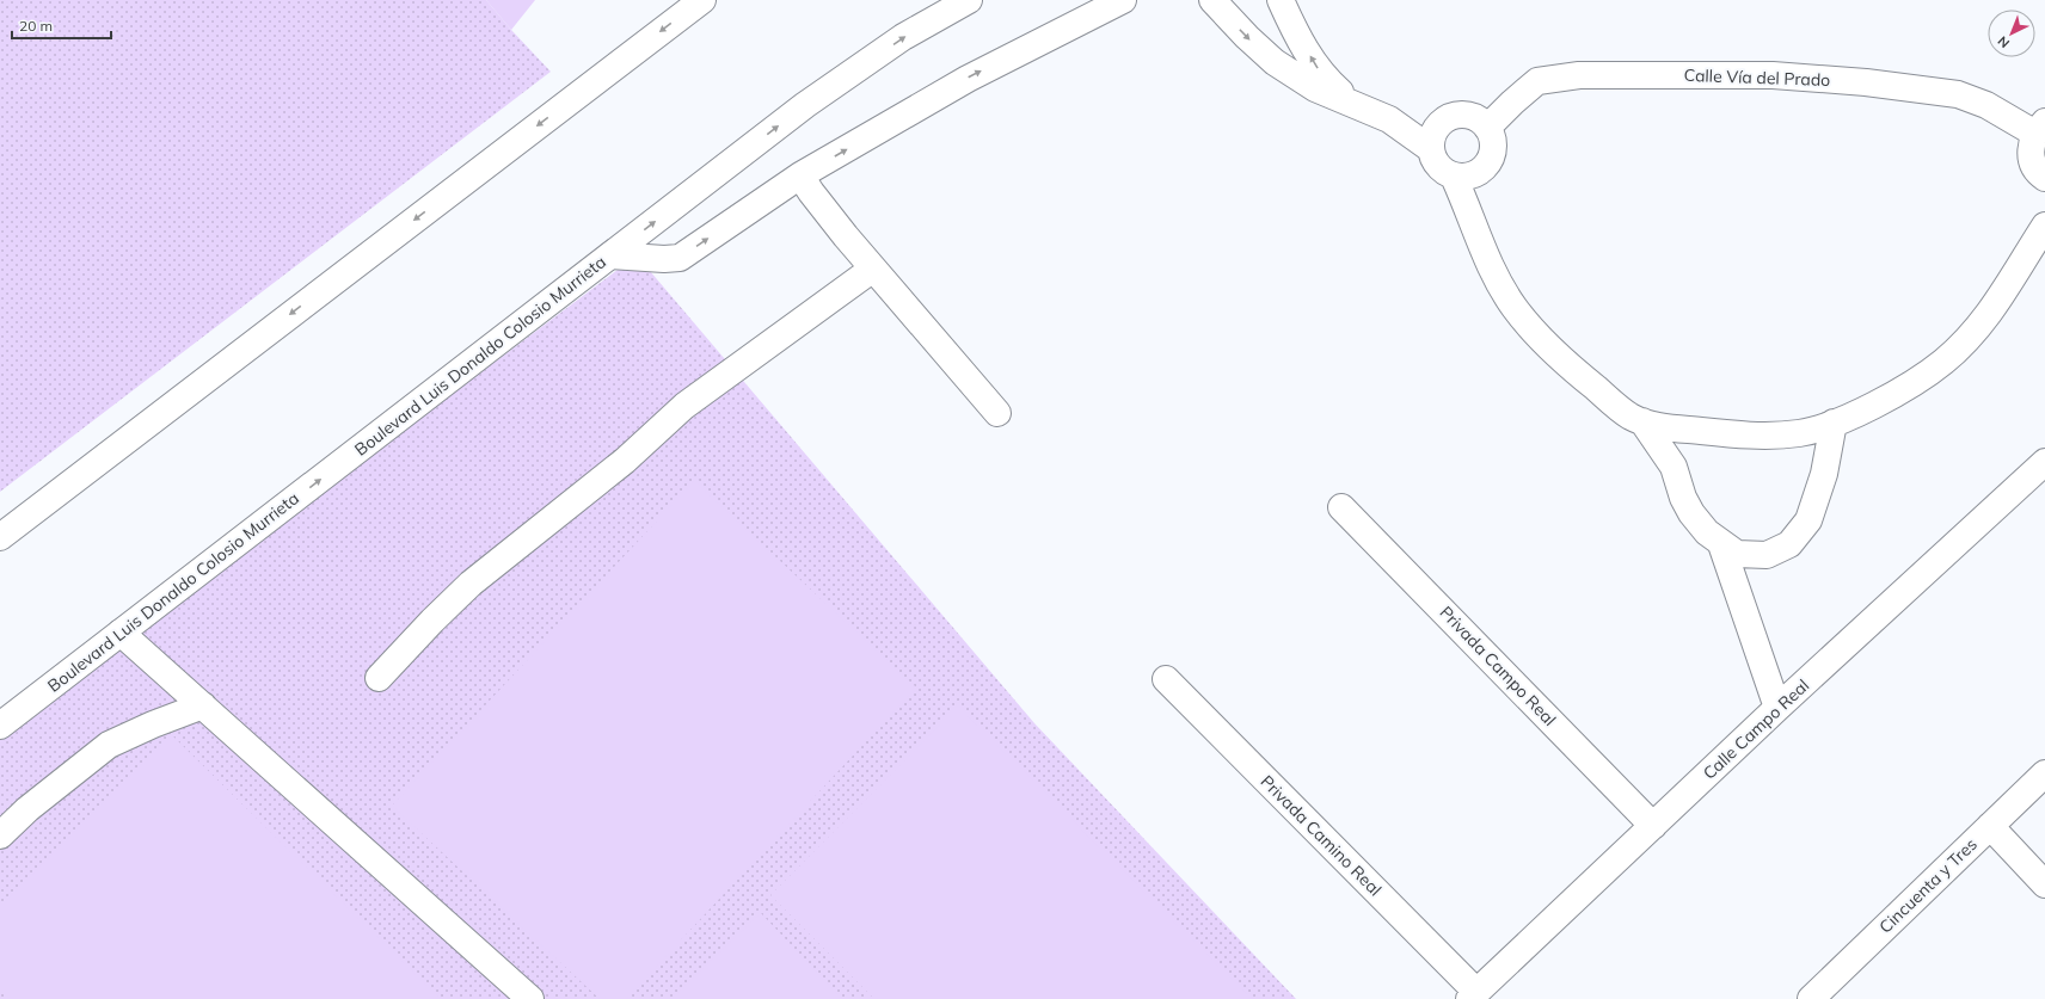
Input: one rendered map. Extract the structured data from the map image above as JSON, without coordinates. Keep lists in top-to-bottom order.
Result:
{
  "streets": {
    "main road": [
      "Calle Vía del Prado",
      "Boulevard Luis Donaldo Colosio Murrieta",
      "Privada Campo Real",
      "Calle Campo Real",
      "Privada Camino Real",
      "Cincuenta y Tres"
    ]
  },
  "crossings": [
    ["Privada Campo Real", "Calle Campo Real"],
    ["Calle Campo Real", "Privada Camino Real"]
  ],
  "scale_bar": "20 m",
  "north": "bottom left"
}
